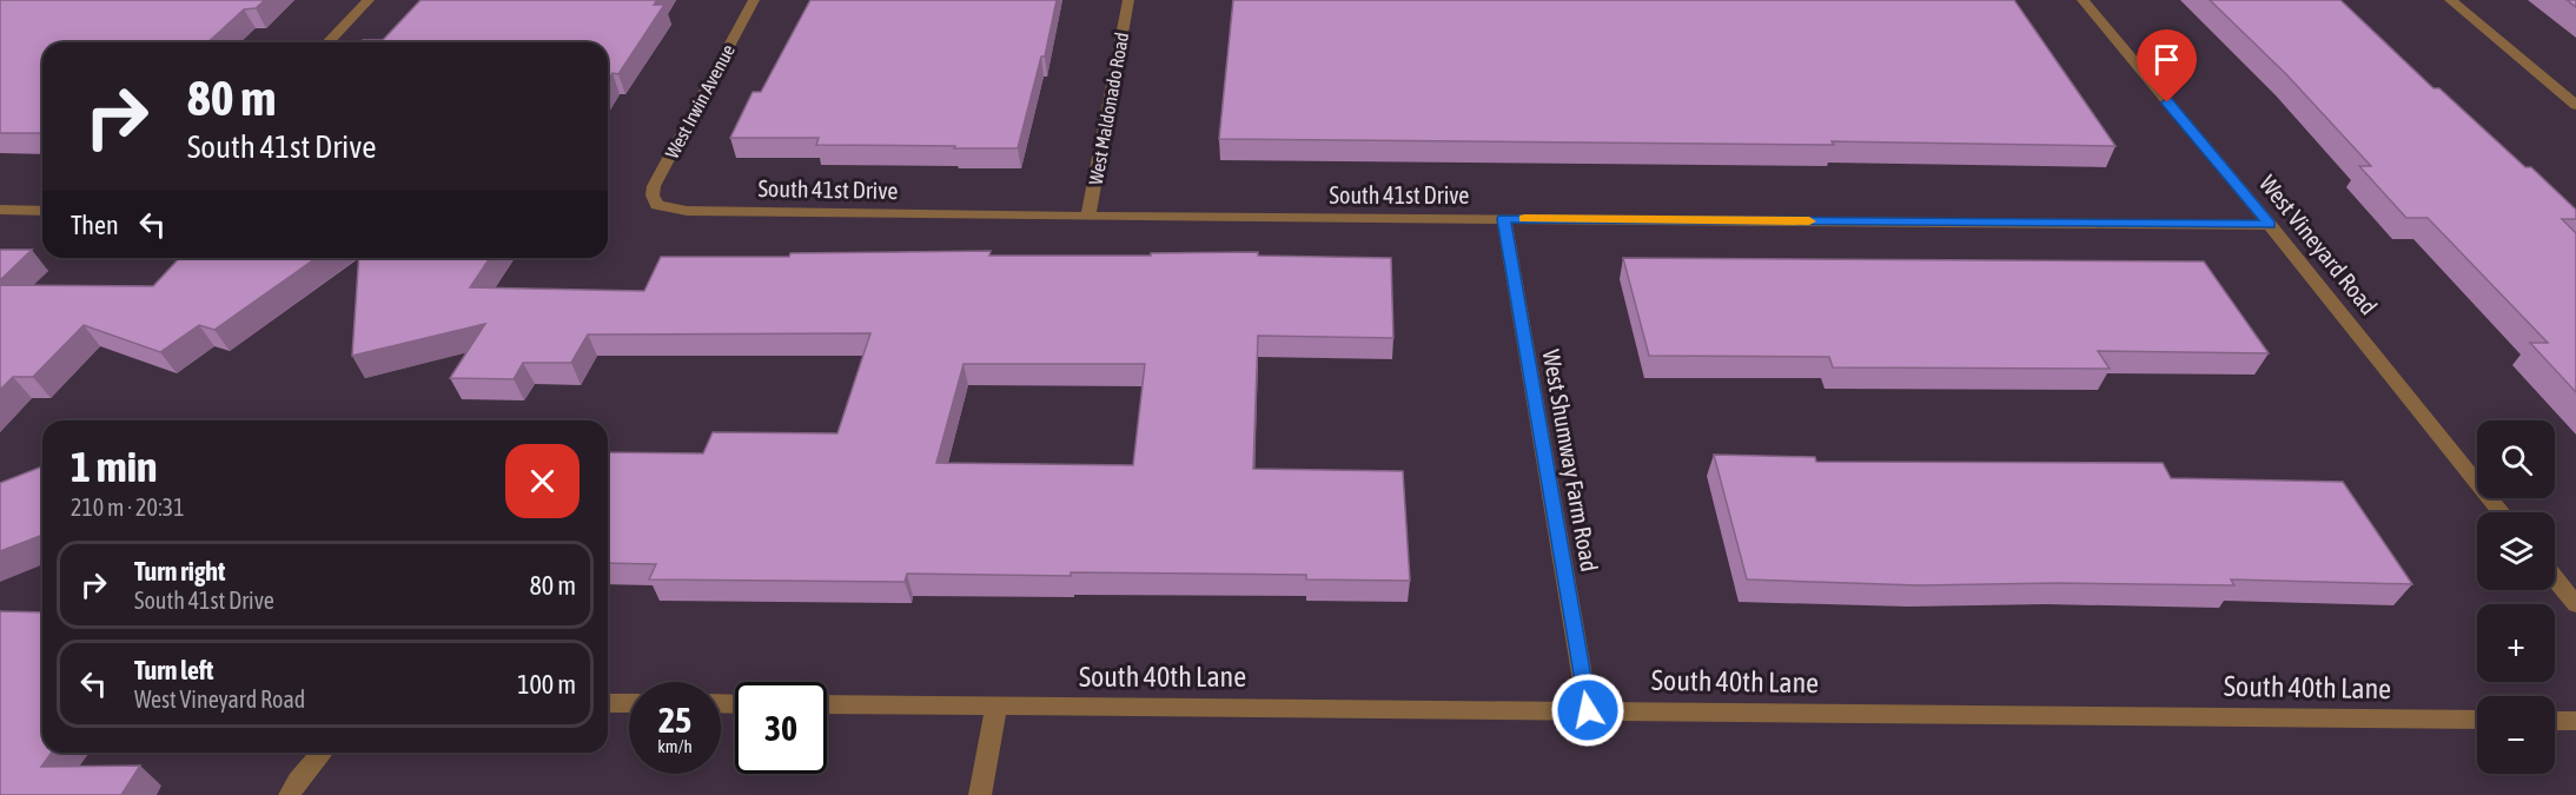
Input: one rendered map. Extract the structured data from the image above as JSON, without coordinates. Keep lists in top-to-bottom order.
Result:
{
  "streets": {
    "street": [
      "West Irwin Avenue",
      "West Maldonado Road",
      "South 41st Drive",
      "West Vineyard Road",
      "West Shumway Farm Road",
      "South 40th Lane"
    ]
  },
  "crossings": [
    ["West Irwin Avenue", "South 41st Drive"],
    ["West Maldonado Road", "South 41st Drive"],
    ["South 41st Drive", "West Vineyard Road"],
    ["South 41st Drive", "West Shumway Farm Road"],
    ["West Shumway Farm Road", "South 40th Lane"]
  ],
  "page": {
    "turn": ["80 m", "South 41st Drive"],
    "then": "Then",
    "map_buttons": ["+", "−"],
    "heading": ["1 min", "210 m · 20:31"],
    "list": [
      {
        "name": "Turn right",
        "note": "South 41st Drive",
        "value": "80 m"
      },
      {
        "name": "Turn left",
        "note": "West Vineyard Road",
        "value": "100 m"
      }
    ],
    "speed": "25 km/h",
    "limit": "30"
  }
}
